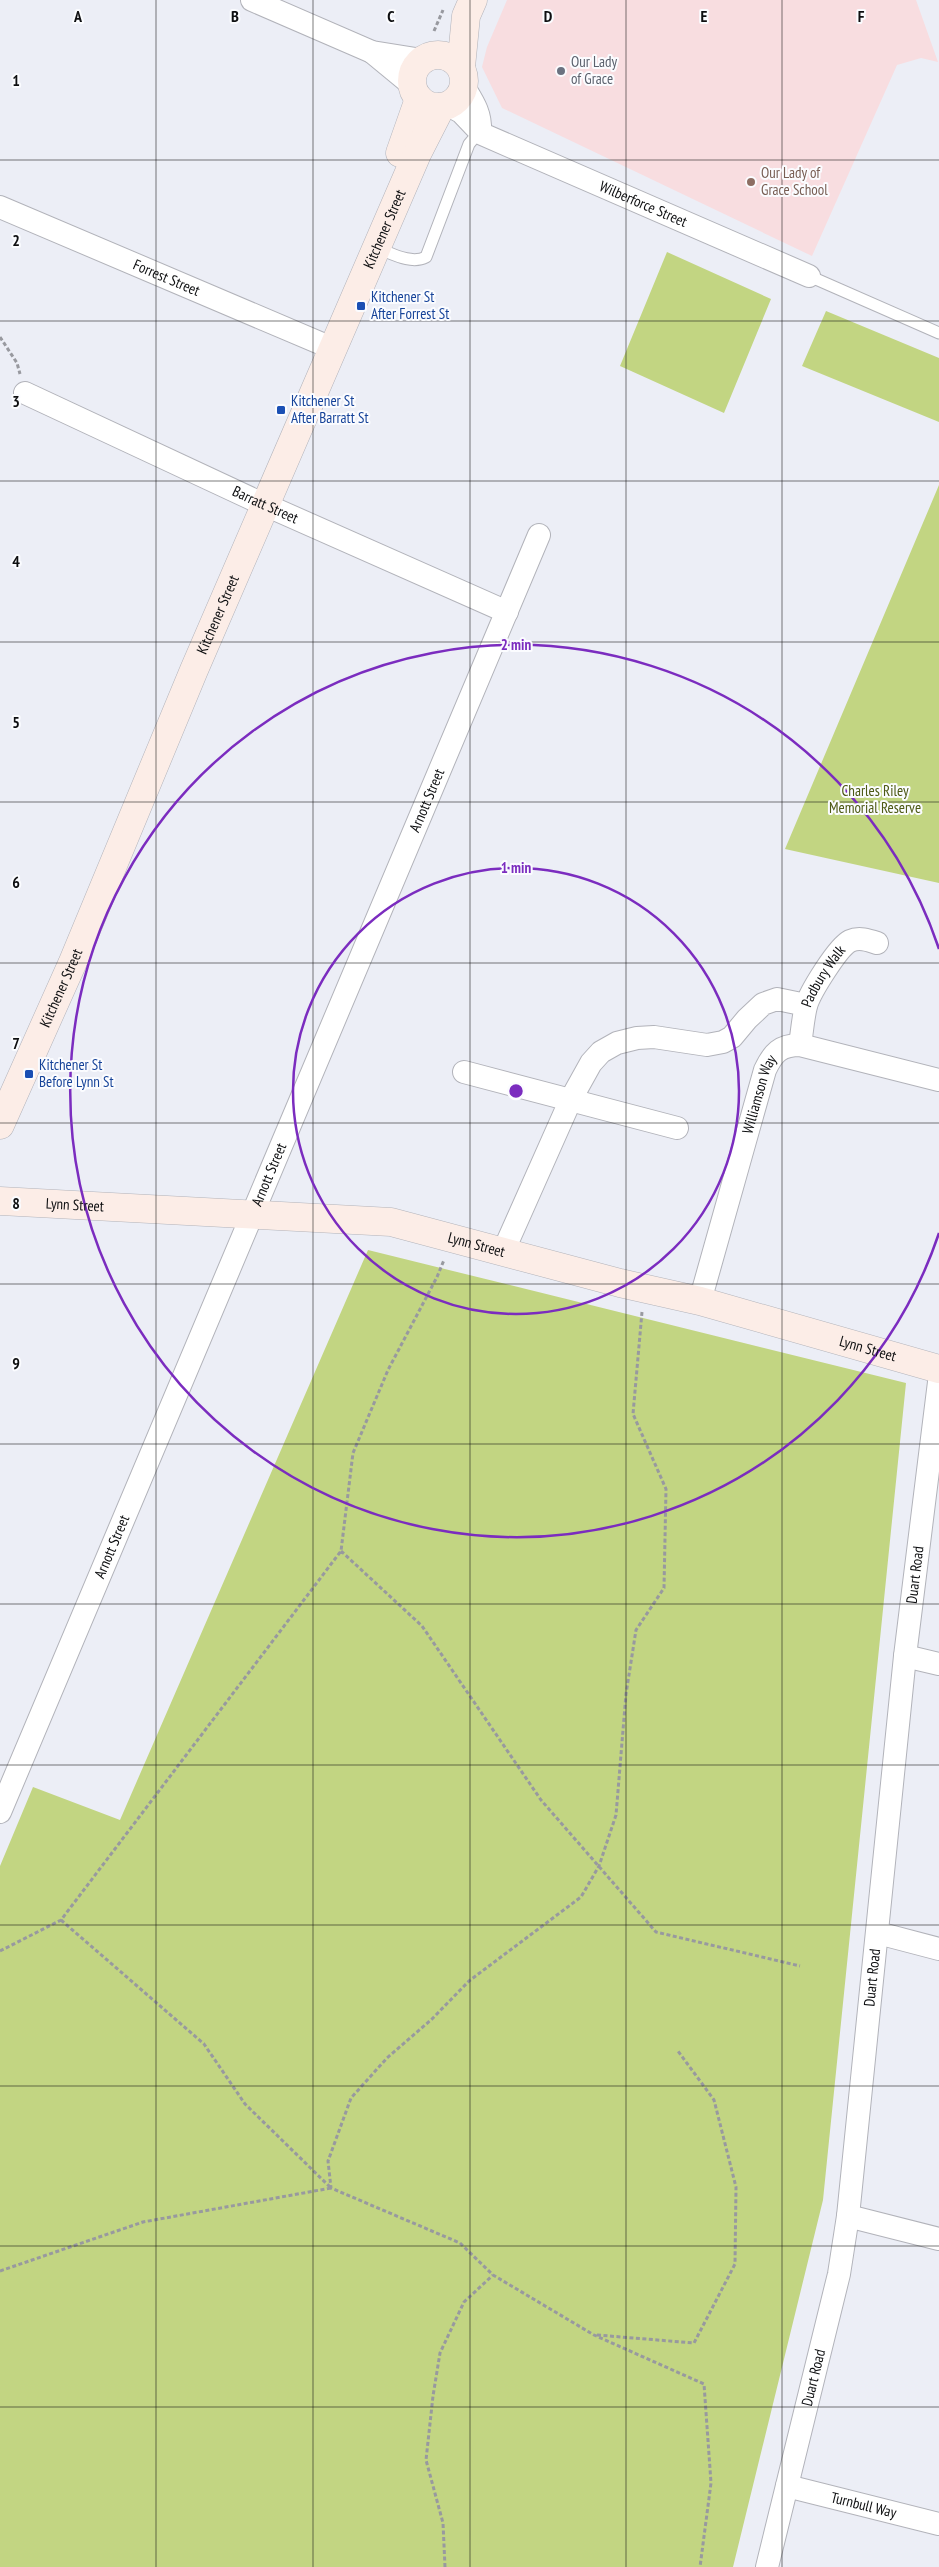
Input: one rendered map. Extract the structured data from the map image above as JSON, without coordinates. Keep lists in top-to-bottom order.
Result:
{
  "streets": {
    "street": [
      "Wilberforce Street",
      "Kitchener Street",
      "Forrest Street",
      "Barratt Street",
      "Arnott Street",
      "Padbury Walk",
      "Williamson Way",
      "Lynn Street",
      "Duart Road",
      "Turnbull Way"
    ]
  },
  "crossings": [
    ["Kitchener Street", "Forrest Street"],
    ["Kitchener Street", "Barratt Street"],
    ["Barratt Street", "Arnott Street"],
    ["Arnott Street", "Lynn Street"],
    ["Padbury Walk", "Williamson Way"],
    ["Williamson Way", "Lynn Street"],
    ["Duart Road", "Turnbull Way"]
  ],
  "parks": ["Charles Riley Memorial Reserve"],
  "places": {
    "other": ["Our Lady of Grace", "Our Lady of Grace School"],
    "transit": ["Kitchener St After Forrest St", "Kitchener St After Barratt St", "Kitchener St Before Lynn St"]
  },
  "grid": {
    "columns": [
      "A",
      "B",
      "C",
      "D",
      "E",
      "F"
    ],
    "rows": [
      "1",
      "2",
      "3",
      "4",
      "5",
      "6",
      "7",
      "8",
      "9"
    ]
  },
  "rings": ["2 min", "1 min"]
}
